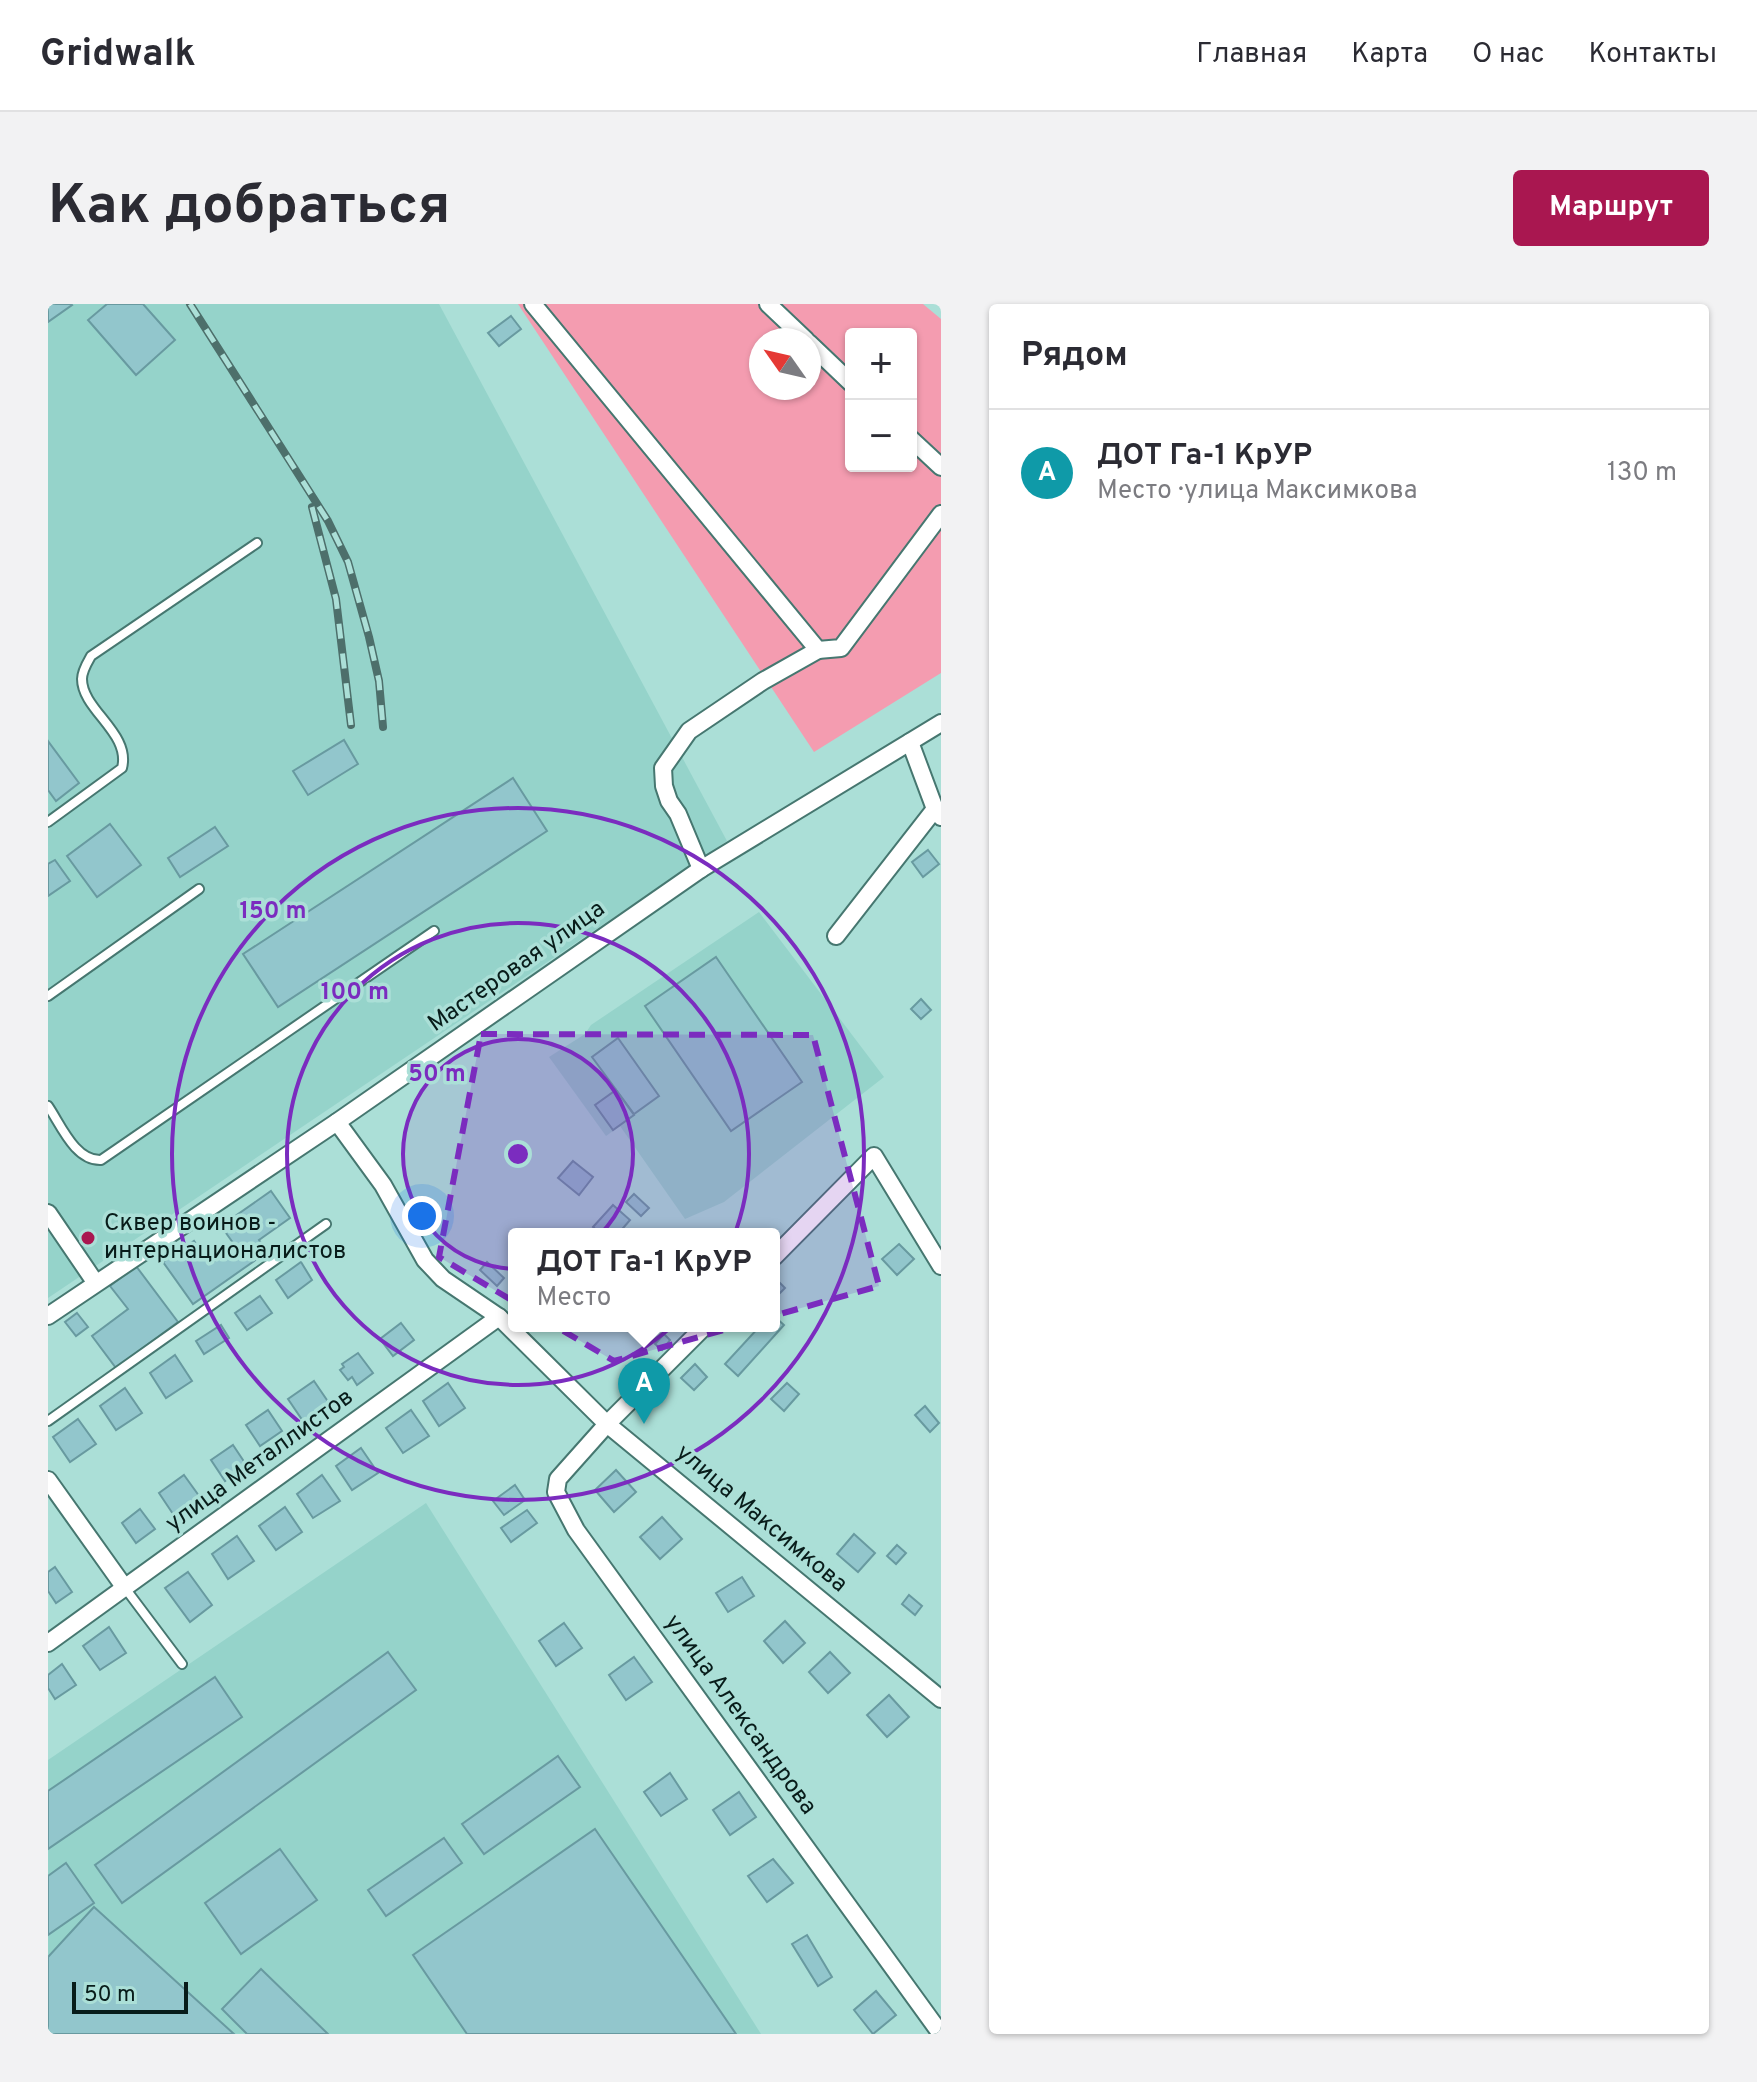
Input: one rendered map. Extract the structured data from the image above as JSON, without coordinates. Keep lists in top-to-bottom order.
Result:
{
  "streets": {
    "street": [
      "Мастеровая улица",
      "улица Металлистов",
      "улица Максимкова",
      "улица Александрова"
    ]
  },
  "crossings": [
    ["Мастеровая улица", "улица Максимкова"],
    ["улица Металлистов", "улица Максимкова"],
    ["улица Максимкова", "улица Александрова"]
  ],
  "places": ["Сквер воинов - интернационалистов"],
  "scale_bar": "50 m",
  "north": "top left",
  "page": {
    "header": "Gridwalk",
    "nav": [
      "Главная",
      "Карта",
      "О нас",
      "Контакты"
    ],
    "buttons": "Маршрут",
    "title": "Как добраться",
    "heading": "Рядом",
    "map_buttons": ["+", "−"],
    "list": [
      {
        "mark": "A",
        "name": "ДОТ Га-1 КрУР",
        "note": "Место · улица Максимкова",
        "value": "130 m"
      }
    ],
    "popup": ["ДОТ Га-1 КрУР", "Место"],
    "pins": "A",
    "scale": "50 m"
  },
  "rings": ["150 m", "100 m", "50 m"]
}
